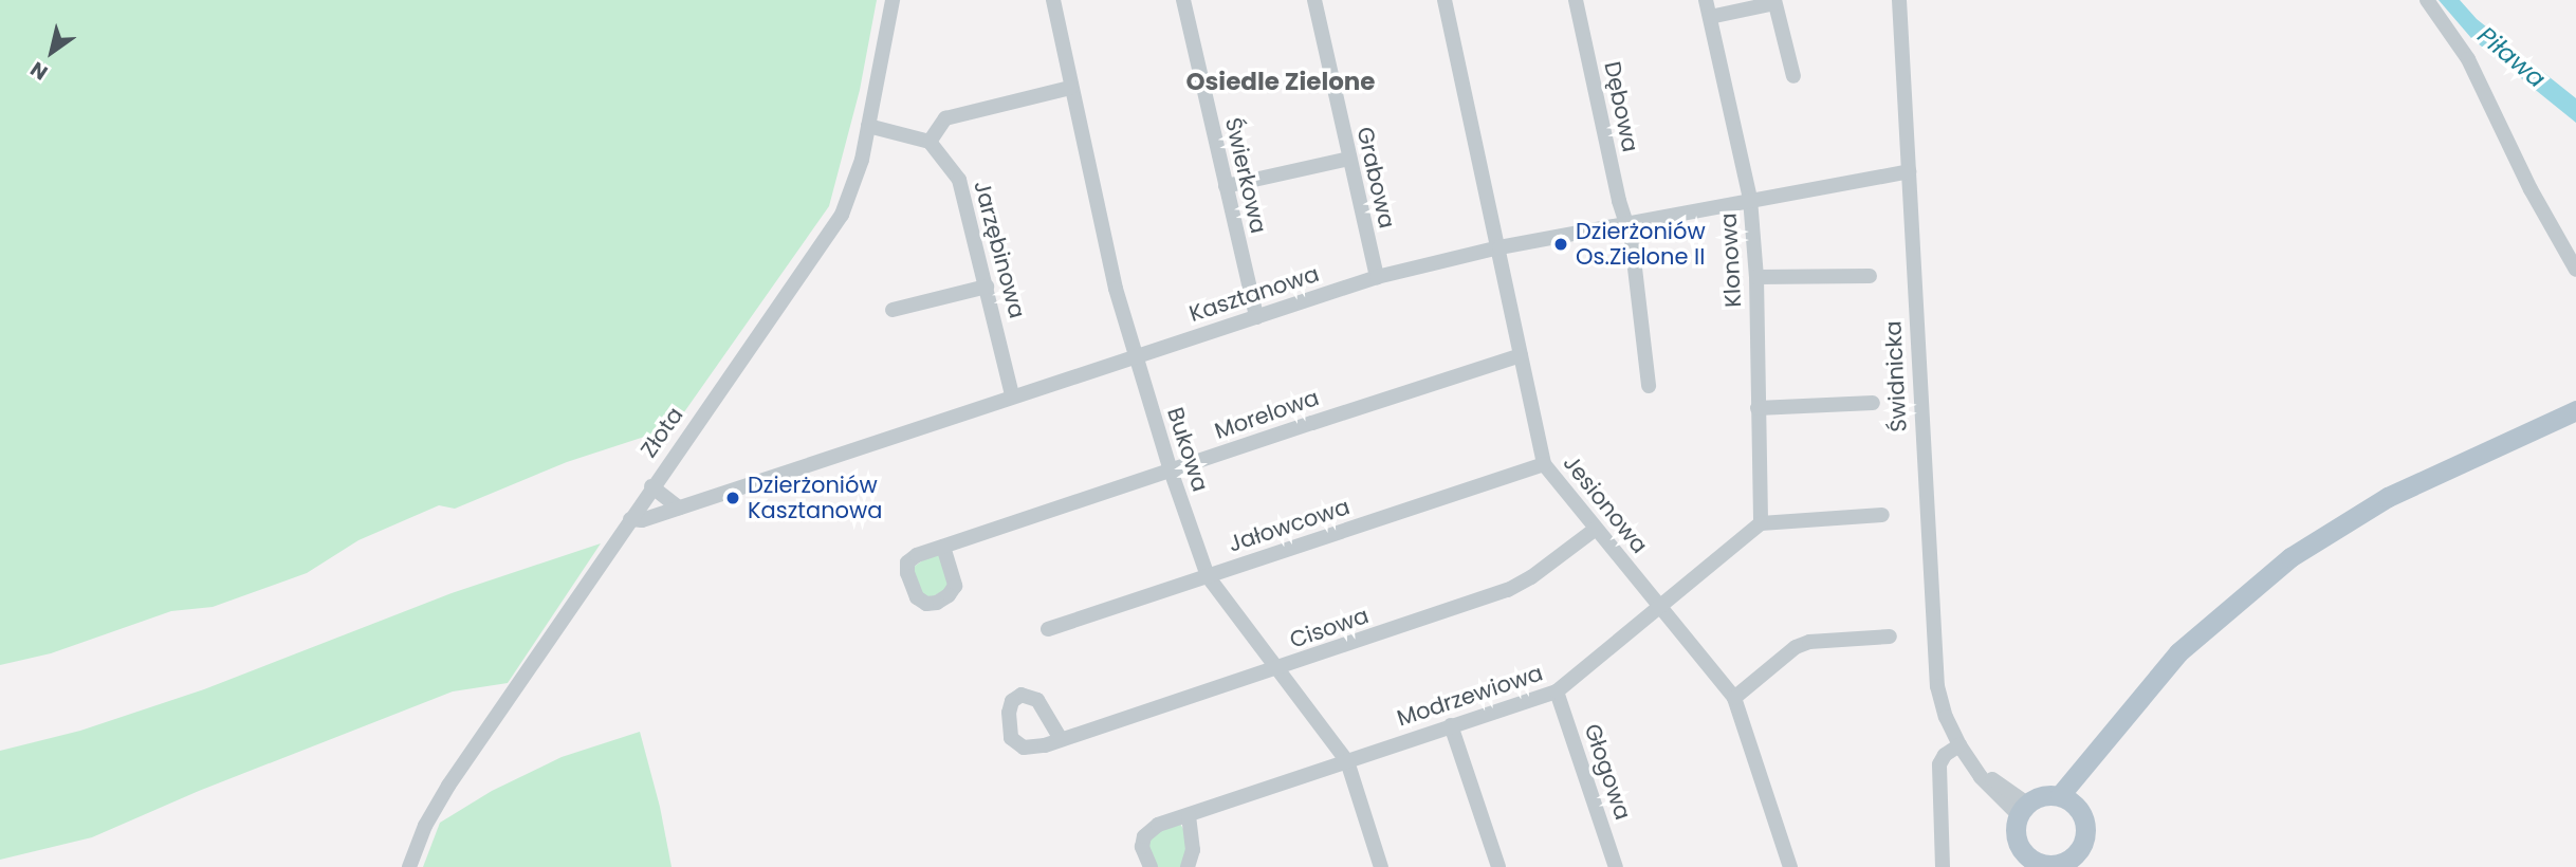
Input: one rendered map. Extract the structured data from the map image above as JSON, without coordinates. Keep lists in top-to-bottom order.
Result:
{
  "streets": {
    "street": [
      "Dębowa",
      "Świerkowa",
      "Grabowa",
      "Jarzębinowa",
      "Klonowa",
      "Kasztanowa",
      "Świdnicka",
      "Morelowa",
      "Złota",
      "Bukowa",
      "Jesionowa",
      "Jałowcowa",
      "Cisowa",
      "Modrzewiowa",
      "Głogowa"
    ]
  },
  "crossings": [
    ["Dębowa", "Kasztanowa"],
    ["Świerkowa", "Kasztanowa"],
    ["Grabowa", "Kasztanowa"],
    ["Jarzębinowa", "Kasztanowa"],
    ["Klonowa", "Kasztanowa"],
    ["Klonowa", "Modrzewiowa"],
    ["Kasztanowa", "Świdnicka"],
    ["Kasztanowa", "Złota"],
    ["Kasztanowa", "Bukowa"],
    ["Kasztanowa", "Jesionowa"],
    ["Morelowa", "Bukowa"],
    ["Morelowa", "Jesionowa"],
    ["Bukowa", "Jałowcowa"],
    ["Bukowa", "Cisowa"],
    ["Bukowa", "Modrzewiowa"],
    ["Jesionowa", "Jałowcowa"],
    ["Jesionowa", "Cisowa"],
    ["Jesionowa", "Modrzewiowa"],
    ["Modrzewiowa", "Głogowa"]
  ],
  "districts": ["Osiedle Zielone"],
  "water": ["Piława"],
  "places": ["Dzierżoniów Os.Zielone II", "Dzierżoniów Kasztanowa"],
  "north": "bottom left"
}
